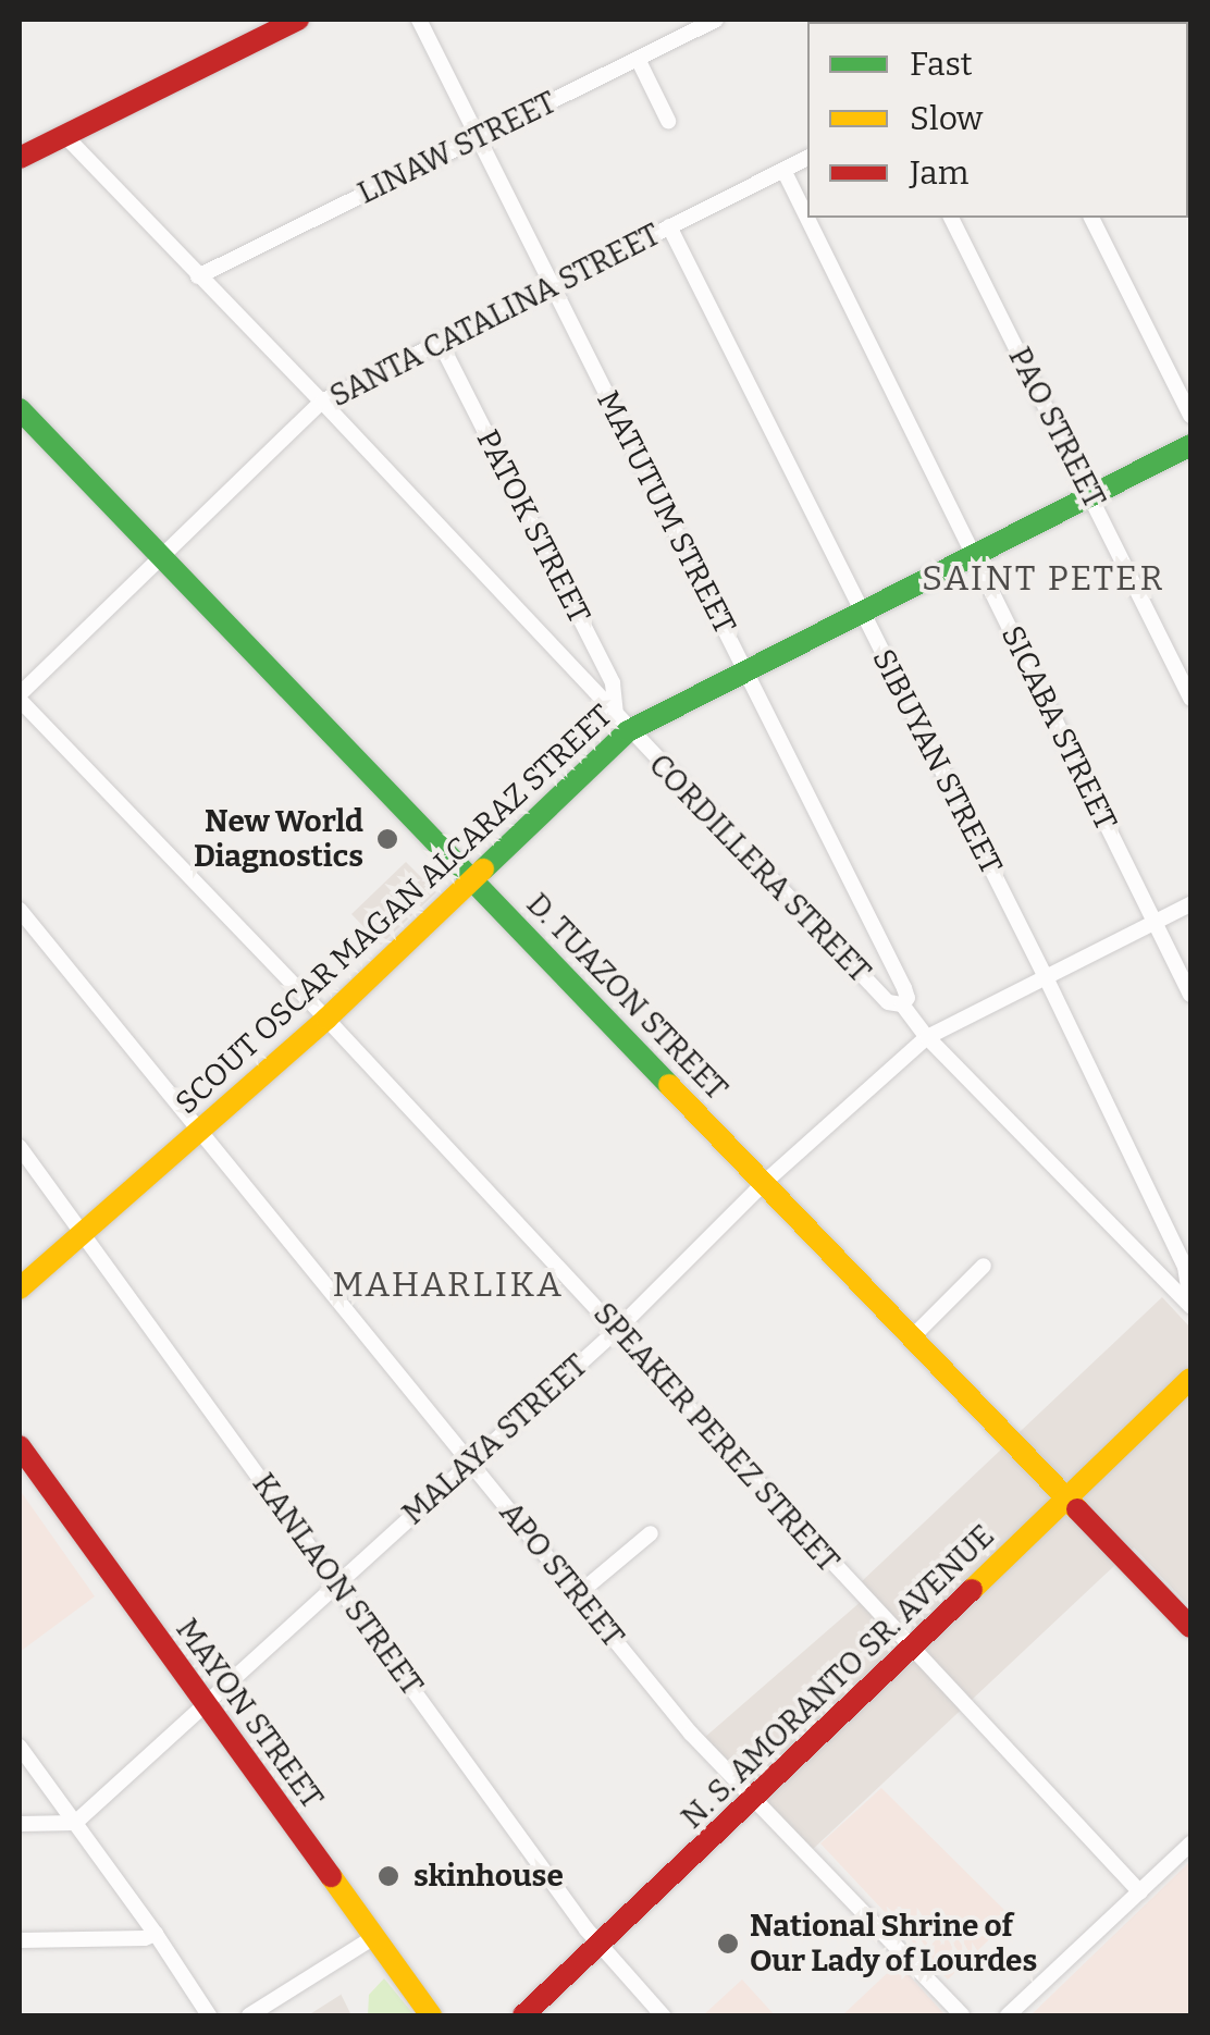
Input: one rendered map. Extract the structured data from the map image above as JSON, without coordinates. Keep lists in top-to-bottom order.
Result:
{
  "streets": {
    "street": [
      "LINAW STREET",
      "SANTA CATALINA STREET",
      "PAO STREET",
      "MATUTUM STREET",
      "PATOK STREET",
      "SICABA STREET",
      "SIBUYAN STREET",
      "CORDILLERA STREET",
      "SCOUT OSCAR MAGAN ALCARAZ STREET",
      "D. TUAZON STREET",
      "SPEAKER PEREZ STREET",
      "MALAYA STREET",
      "APO STREET",
      "KANLAON STREET",
      "N. S. AMORANTO SR. AVENUE",
      "MAYON STREET"
    ]
  },
  "crossings": [
    ["LINAW STREET", "MATUTUM STREET"],
    ["LINAW STREET", "CORDILLERA STREET"],
    ["SANTA CATALINA STREET", "MATUTUM STREET"],
    ["SANTA CATALINA STREET", "PATOK STREET"],
    ["SANTA CATALINA STREET", "SICABA STREET"],
    ["SANTA CATALINA STREET", "SIBUYAN STREET"],
    ["SANTA CATALINA STREET", "CORDILLERA STREET"],
    ["SANTA CATALINA STREET", "D. TUAZON STREET"],
    ["SANTA CATALINA STREET", "SPEAKER PEREZ STREET"],
    ["PAO STREET", "SCOUT OSCAR MAGAN ALCARAZ STREET"],
    ["MATUTUM STREET", "CORDILLERA STREET"],
    ["MATUTUM STREET", "SCOUT OSCAR MAGAN ALCARAZ STREET"],
    ["PATOK STREET", "CORDILLERA STREET"],
    ["PATOK STREET", "SCOUT OSCAR MAGAN ALCARAZ STREET"],
    ["SICABA STREET", "SCOUT OSCAR MAGAN ALCARAZ STREET"],
    ["SICABA STREET", "MALAYA STREET"],
    ["SIBUYAN STREET", "CORDILLERA STREET"],
    ["SIBUYAN STREET", "SCOUT OSCAR MAGAN ALCARAZ STREET"],
    ["SIBUYAN STREET", "MALAYA STREET"],
    ["CORDILLERA STREET", "SCOUT OSCAR MAGAN ALCARAZ STREET"],
    ["CORDILLERA STREET", "MALAYA STREET"],
    ["SCOUT OSCAR MAGAN ALCARAZ STREET", "D. TUAZON STREET"],
    ["SCOUT OSCAR MAGAN ALCARAZ STREET", "SPEAKER PEREZ STREET"],
    ["SCOUT OSCAR MAGAN ALCARAZ STREET", "APO STREET"],
    ["SCOUT OSCAR MAGAN ALCARAZ STREET", "KANLAON STREET"],
    ["D. TUAZON STREET", "MALAYA STREET"],
    ["D. TUAZON STREET", "N. S. AMORANTO SR. AVENUE"],
    ["SPEAKER PEREZ STREET", "MALAYA STREET"],
    ["SPEAKER PEREZ STREET", "N. S. AMORANTO SR. AVENUE"],
    ["MALAYA STREET", "APO STREET"],
    ["MALAYA STREET", "KANLAON STREET"],
    ["MALAYA STREET", "MAYON STREET"],
    ["APO STREET", "N. S. AMORANTO SR. AVENUE"],
    ["KANLAON STREET", "N. S. AMORANTO SR. AVENUE"]
  ],
  "districts": ["SAINT PETER", "MAHARLIKA"],
  "places": ["New World Diagnostics", "skinhouse", "National Shrine of Our Lady of Lourdes"],
  "legend": ["Fast", "Slow", "Jam"]
}
